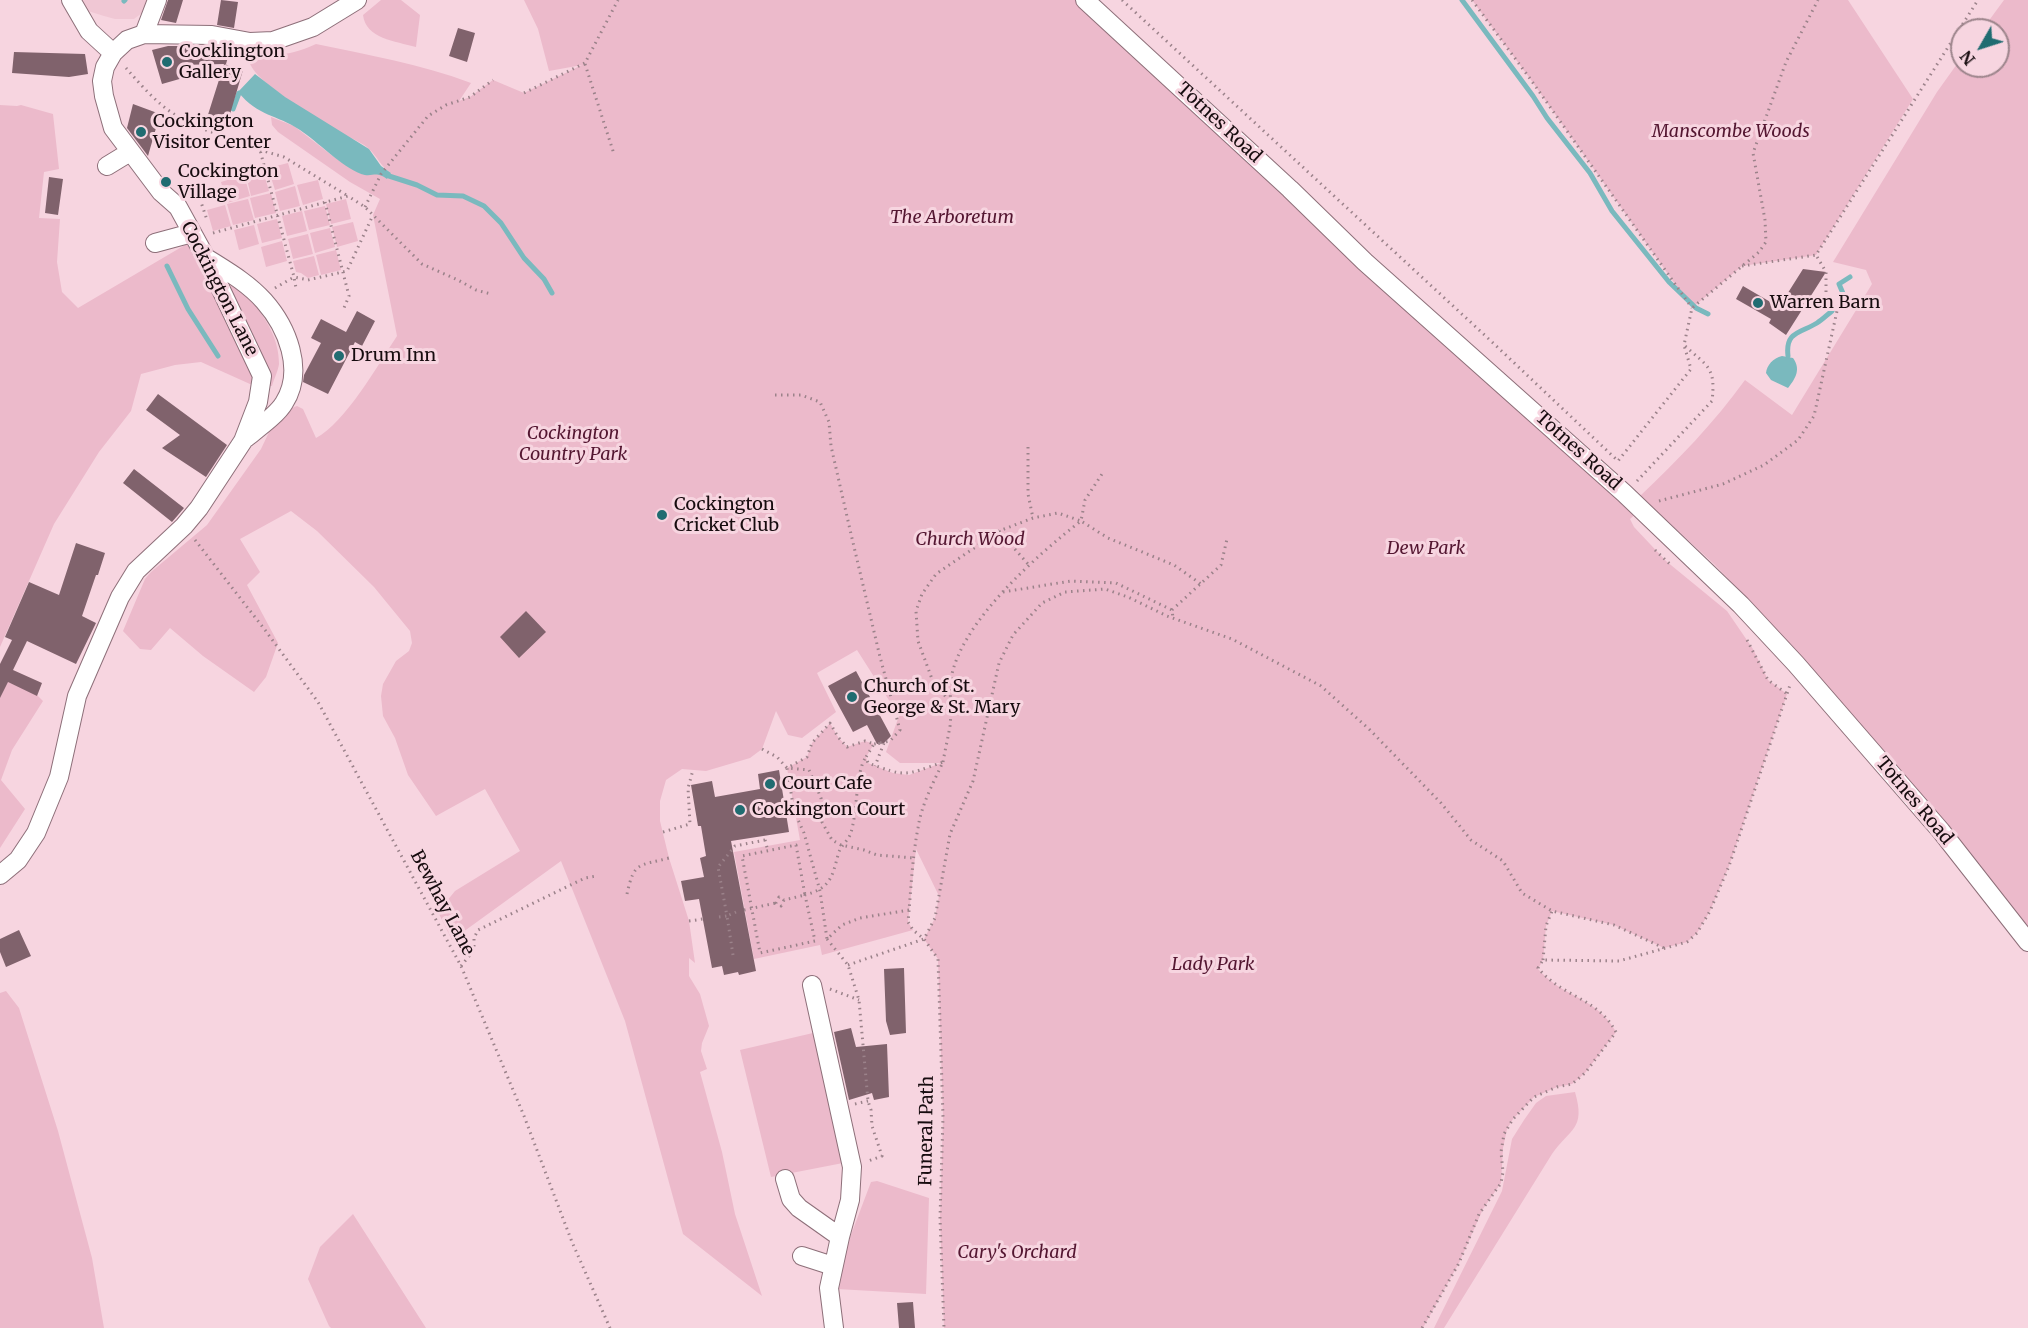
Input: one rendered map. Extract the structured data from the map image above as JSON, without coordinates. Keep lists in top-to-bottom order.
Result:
{
  "streets": {
    "street": ["Totnes Road", "Cockington Lane"],
    "path": ["Bewhay Lane", "Funeral Path"]
  },
  "crossings": [
    ["Cockington Lane", "Bewhay Lane"]
  ],
  "parks": [
    "Manscombe Woods",
    "The Arboretum",
    "Cockington Country Park",
    "Church Wood",
    "Dew Park",
    "Lady Park",
    "Cary's Orchard"
  ],
  "places": [
    "Cocklington Gallery",
    "Cockington Visitor Center",
    "Cockington Village",
    "Warren Barn",
    "Drum Inn",
    "Cockington Cricket Club",
    "Church of St. George & St. Mary",
    "Court Cafe",
    "Cockington Court"
  ],
  "north": "bottom left"
}
